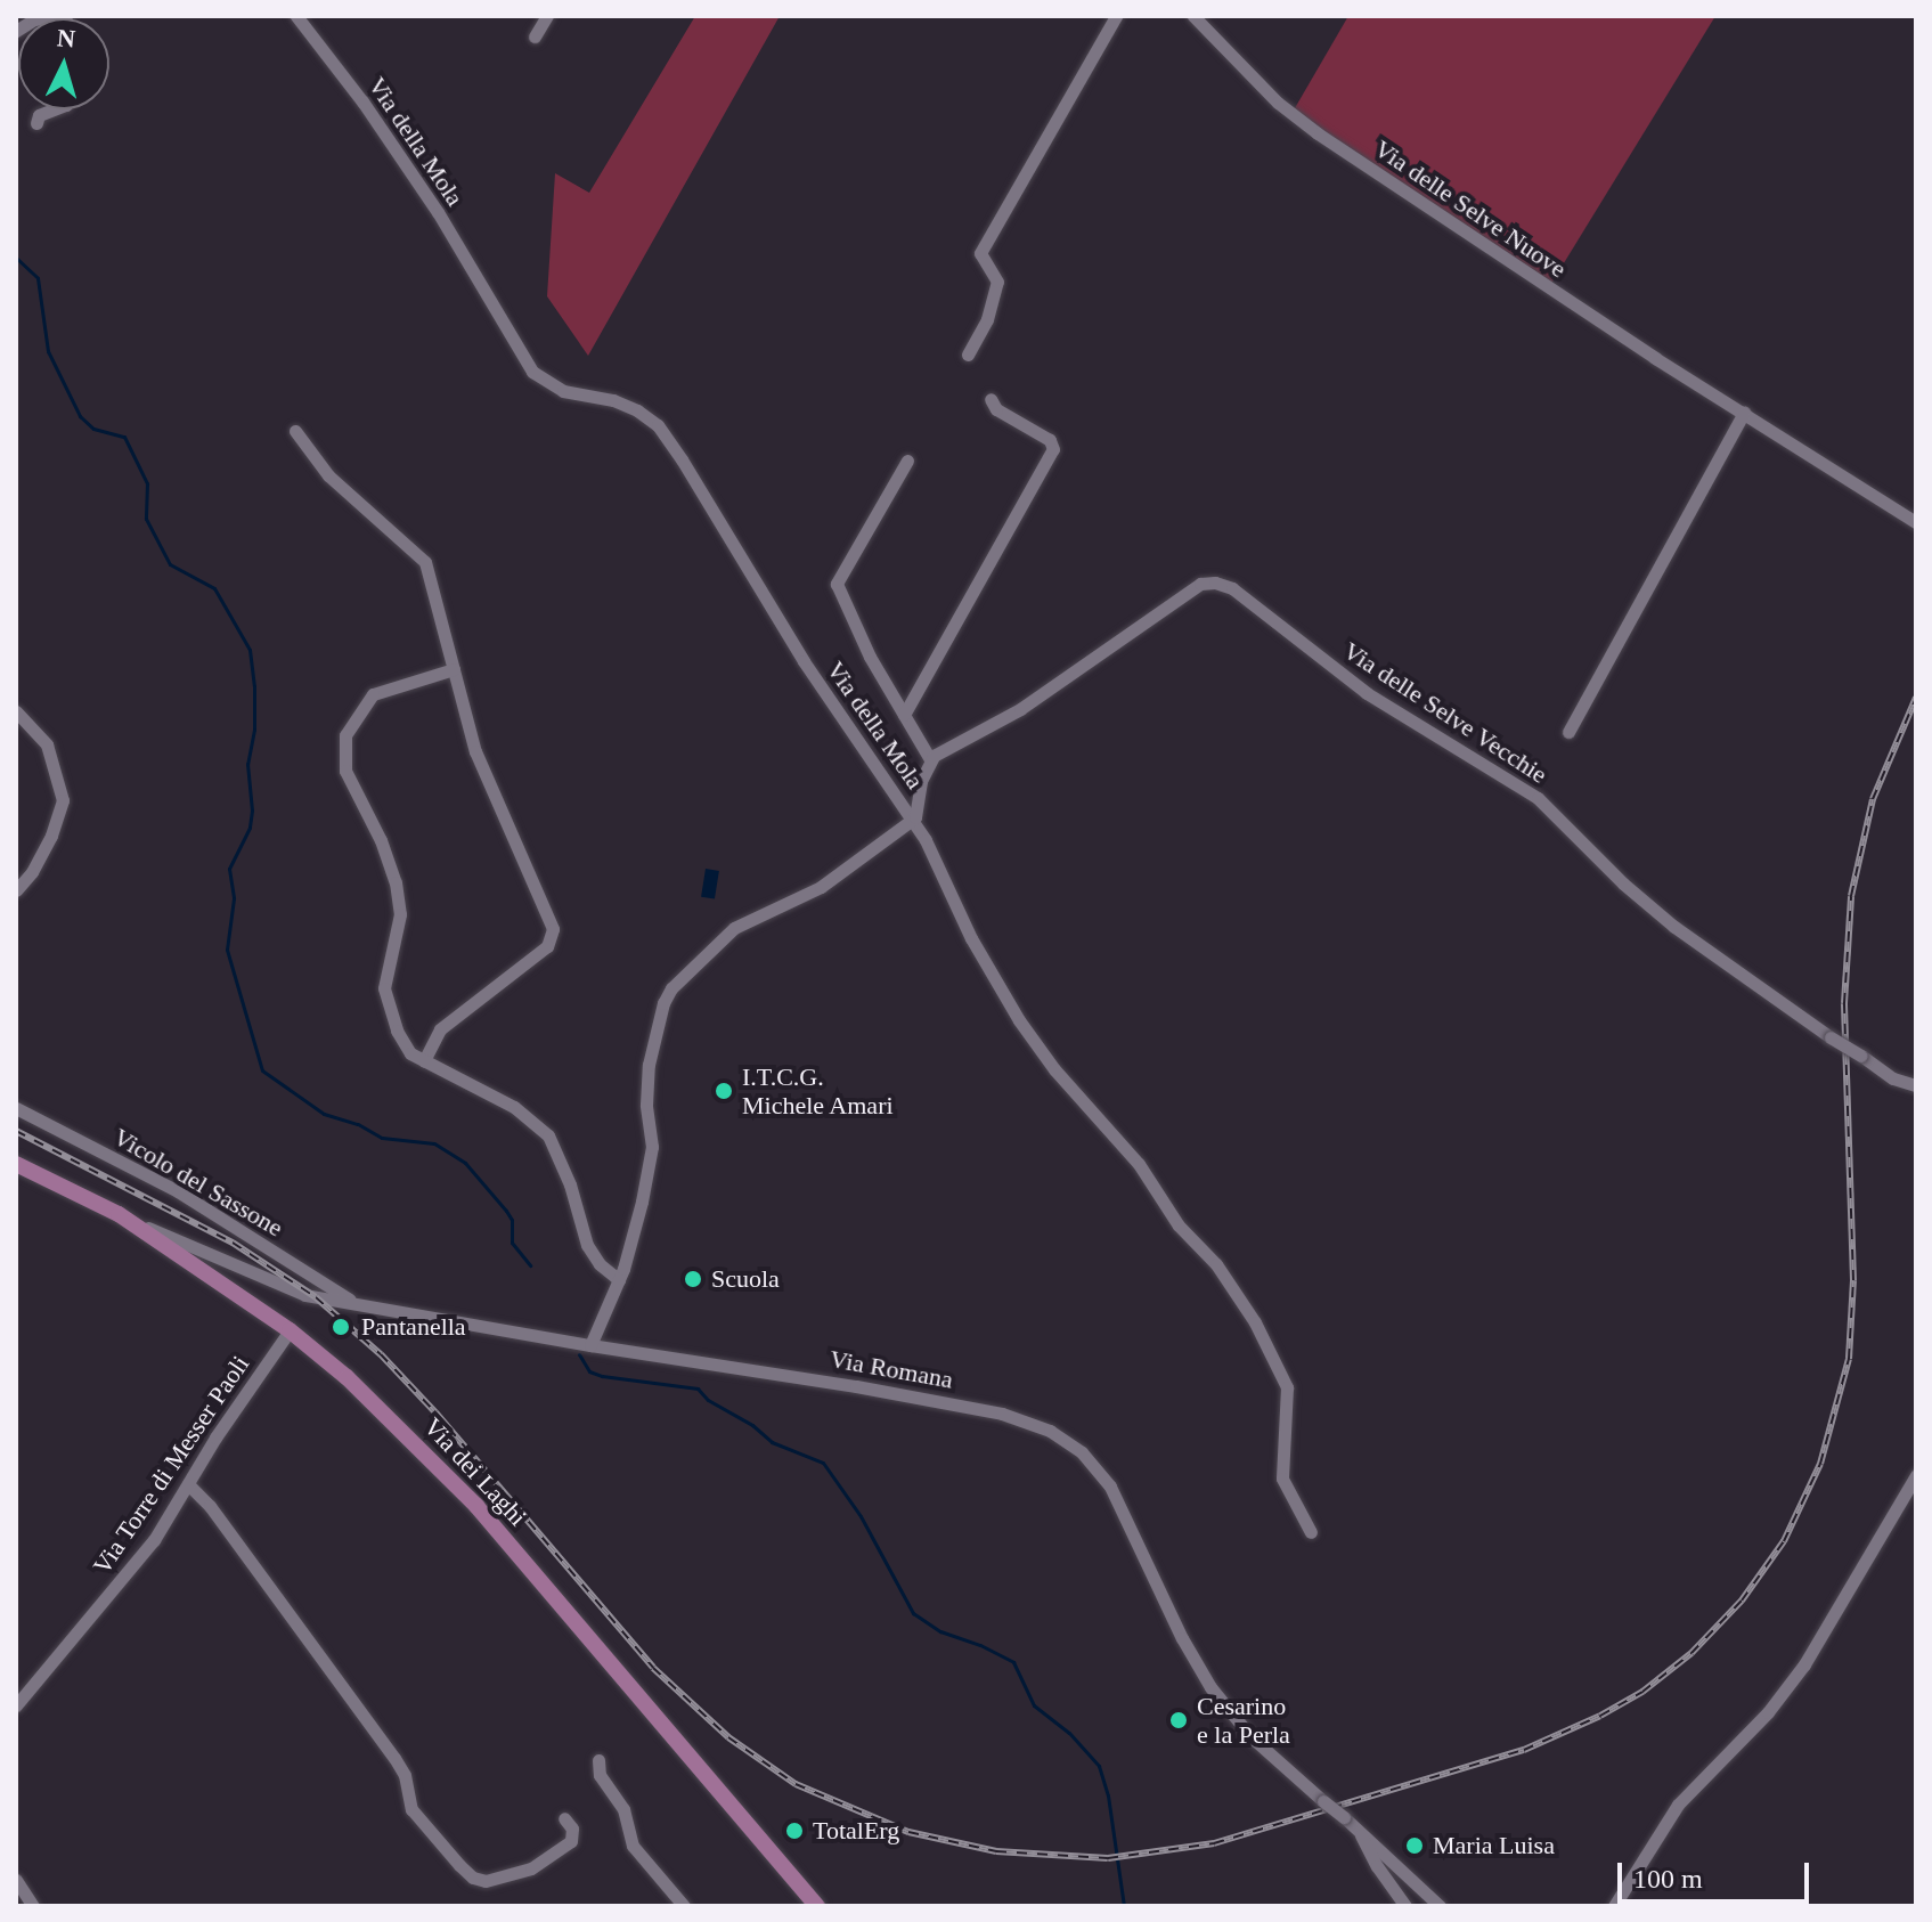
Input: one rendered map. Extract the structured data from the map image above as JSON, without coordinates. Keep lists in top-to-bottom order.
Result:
{
  "streets": {
    "main road": ["Via dei Laghi"],
    "street": [
      "Via della Mola",
      "Via delle Selve Nuove",
      "Via delle Selve Vecchie",
      "Vicolo del Sassone",
      "Via Romana",
      "Via Torre di Messer Paoli"
    ]
  },
  "crossings": [
    ["Vicolo del Sassone", "Via Romana"],
    ["Via Romana", "Via dei Laghi"],
    ["Via Torre di Messer Paoli", "Via dei Laghi"]
  ],
  "places": [
    "I.T.C.G. Michele Amari",
    "Scuola",
    "Pantanella",
    "Cesarino e la Perla",
    "TotalErg",
    "Maria Luisa"
  ],
  "scale_bar": "100 m",
  "north": "top"
}
